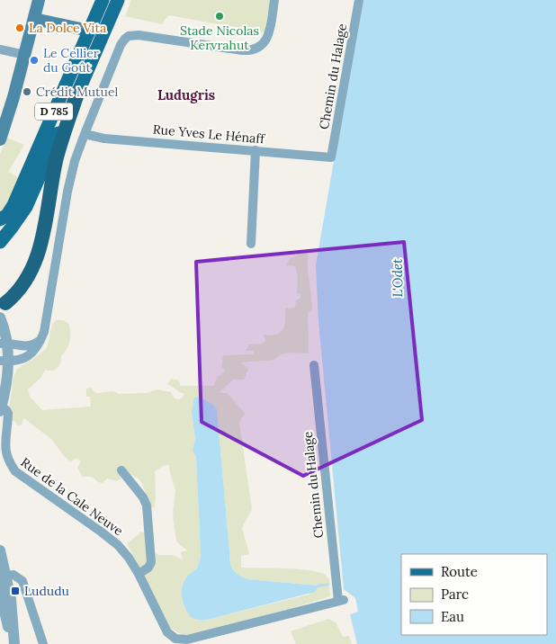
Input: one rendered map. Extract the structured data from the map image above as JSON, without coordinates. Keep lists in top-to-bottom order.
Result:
{
  "streets": {
    "highway": ["D 785"],
    "street": ["Chemin du Halage", "Rue Yves Le Hénaff", "Rue de la Cale Neuve"]
  },
  "crossings": [
    ["Chemin du Halage", "Rue Yves Le Hénaff"],
    ["Chemin du Halage", "Rue de la Cale Neuve"]
  ],
  "districts": ["Ludugris"],
  "water": ["L'Odet"],
  "places": {
    "other": [
      "Stade Nicolas Kervrahut",
      "La Dolce Vita",
      "Le Cellier du Goût",
      "Crédit Mutuel"
    ],
    "transit": ["Lududu"]
  },
  "legend": ["Route", "Parc", "Eau"]
}
